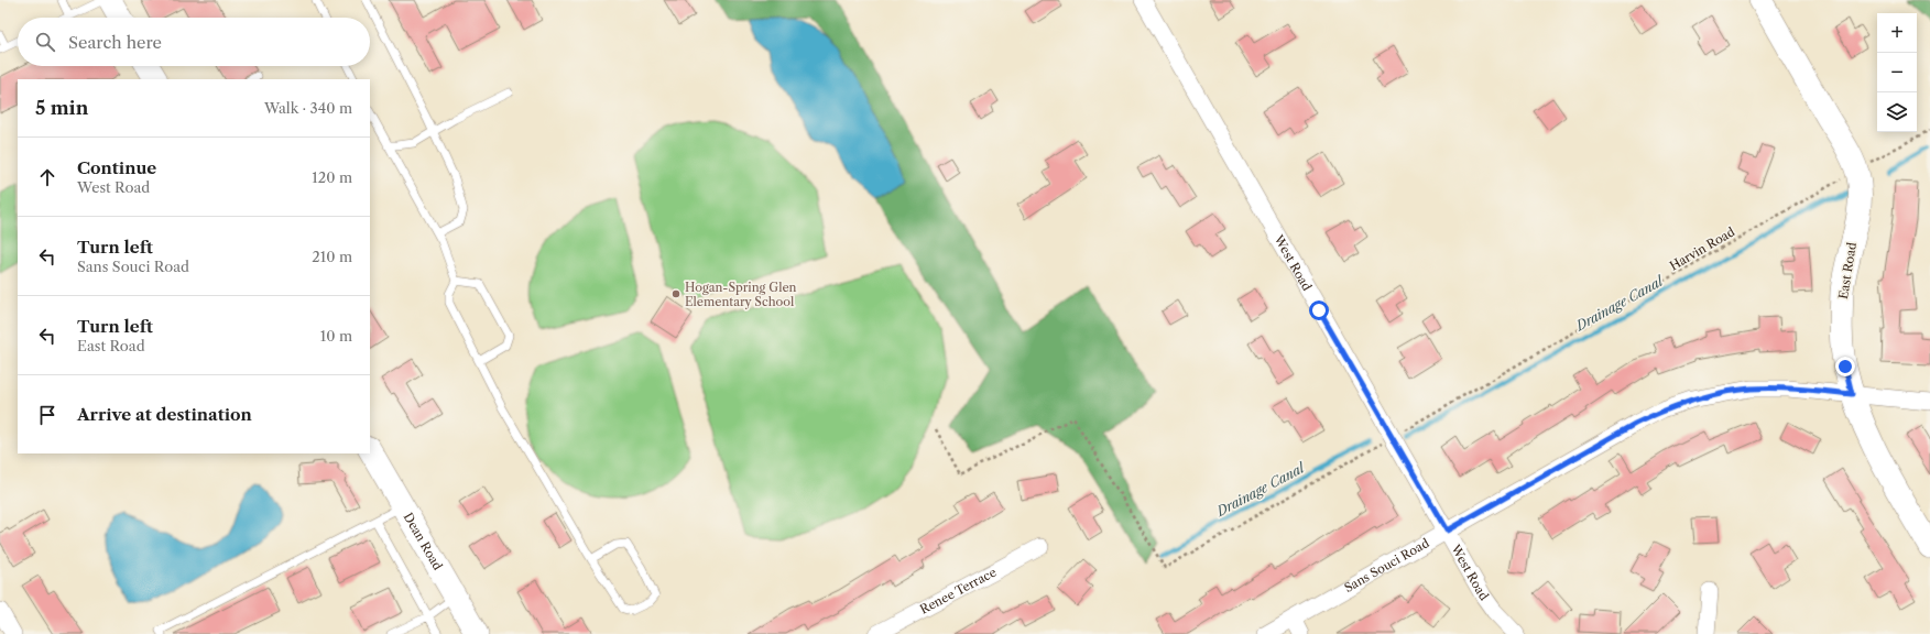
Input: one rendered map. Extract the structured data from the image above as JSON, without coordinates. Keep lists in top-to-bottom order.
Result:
{
  "streets": {
    "street": [
      "West Road",
      "East Road",
      "Dean Road",
      "Sans Souci Road",
      "Renee Terrace"
    ],
    "path": ["Harvin Road"]
  },
  "crossings": [
    ["Harvin Road", "West Road"],
    ["Harvin Road", "East Road"],
    ["West Road", "Sans Souci Road"],
    ["East Road", "Sans Souci Road"]
  ],
  "water": ["Drainage Canal"],
  "places": ["Hogan-Spring Glen Elementary School"],
  "page": {
    "map_buttons": ["+", "−"],
    "search": "Search here",
    "heading": ["5 min", "Walk · 340 m"],
    "list": [
      ["Continue", "West Road", "120 m"],
      ["Turn left", "Sans Souci Road", "210 m"],
      ["Turn left", "East Road", "10 m"],
      "Arrive at destination"
    ]
  }
}
